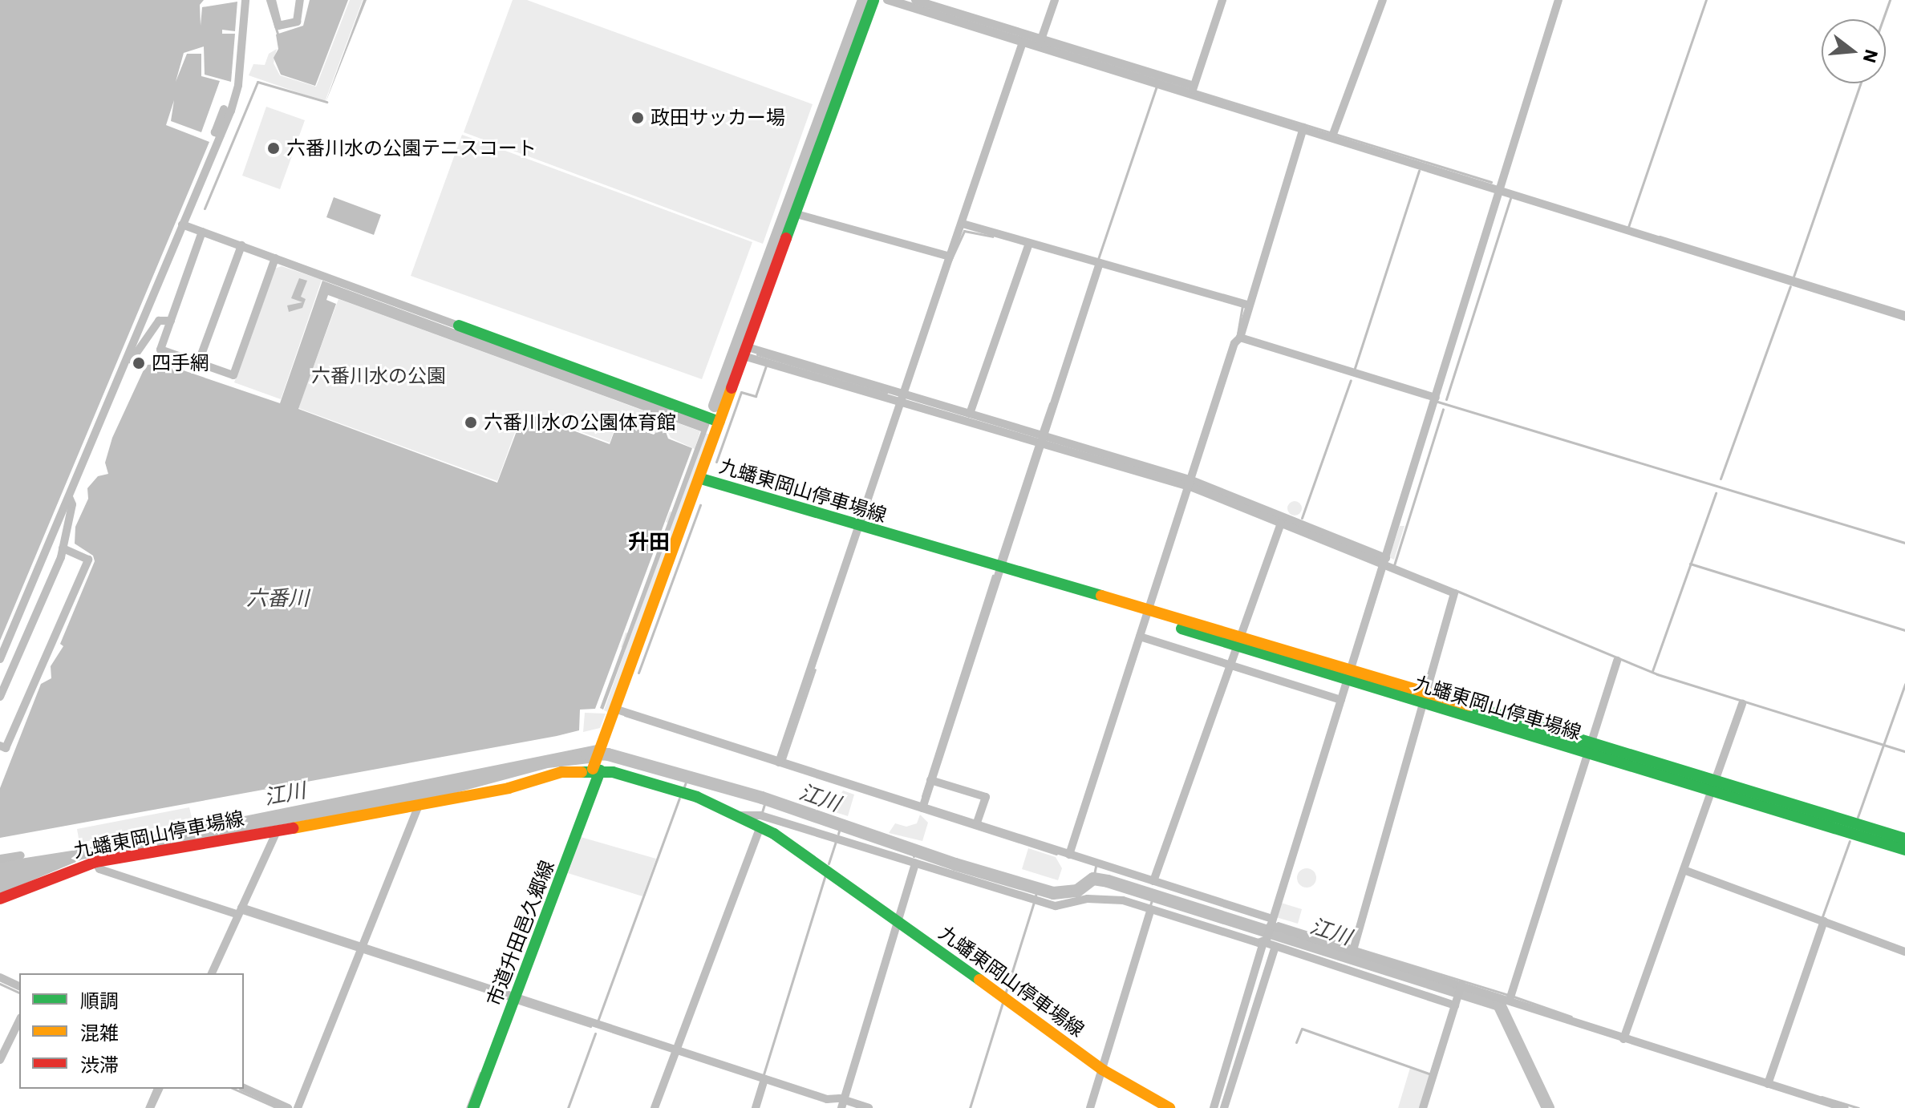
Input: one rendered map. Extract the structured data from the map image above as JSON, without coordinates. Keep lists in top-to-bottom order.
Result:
{
  "streets": {
    "main road": ["九蟠東岡山停車場線", "市道升田邑久郷線"]
  },
  "crossings": [
    ["九蟠東岡山停車場線", "市道升田邑久郷線"]
  ],
  "districts": ["升田"],
  "water": ["六番川", "江川"],
  "parks": ["六番川水の公園"],
  "places": [
    "政田サッカー場",
    "六番川水の公園テニスコート",
    "四手網",
    "六番川水の公園体育館"
  ],
  "legend": ["順調", "混雑", "渋滞"],
  "north": "right"
}
